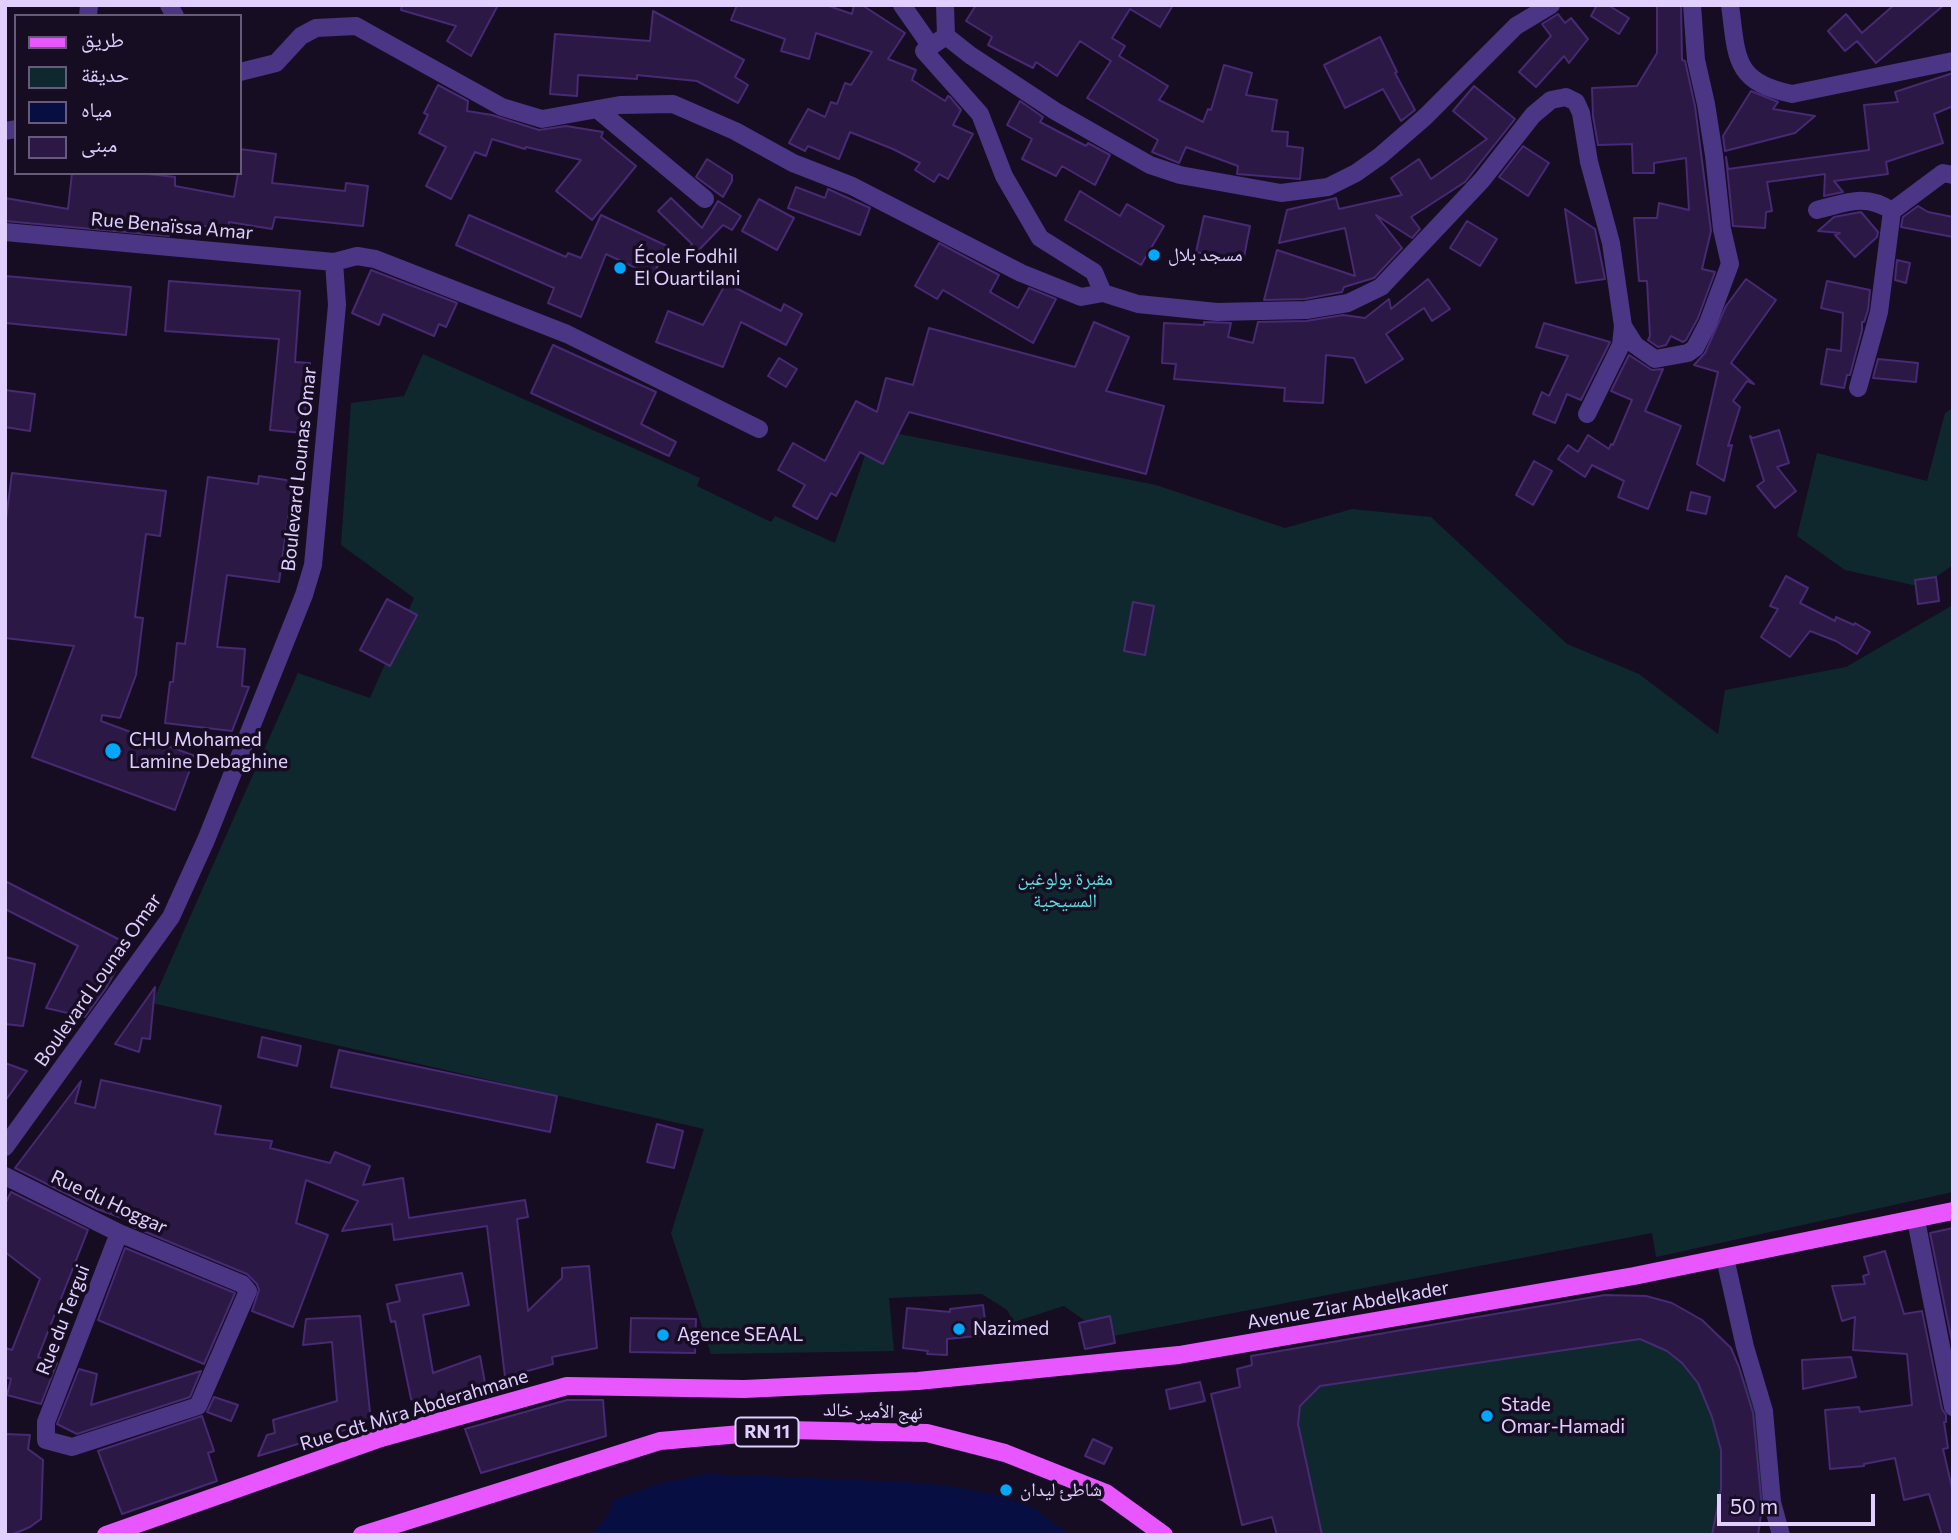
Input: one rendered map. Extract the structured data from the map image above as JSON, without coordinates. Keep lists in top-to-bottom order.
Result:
{
  "streets": {
    "main road": [
      "Avenue Ziar Abdelkader",
      "Rue Cdt Mira Abderahmane",
      "نهج الأمير خالد",
      "RN 11"
    ],
    "street": [
      "Rue Benaïssa Amar",
      "Boulevard Lounas Omar",
      "Rue du Hoggar",
      "Rue du Tergui"
    ]
  },
  "crossings": [
    ["Rue Benaïssa Amar", "Boulevard Lounas Omar"],
    ["Rue du Hoggar", "Rue du Tergui"],
    ["Avenue Ziar Abdelkader", "Rue Cdt Mira Abderahmane"]
  ],
  "parks": ["مقبرة بولوغين المسيحية"],
  "places": [
    "مسجد بلال",
    "École Fodhil El Ouartilani",
    "CHU Mohamed Lamine Debaghine",
    "Nazimed",
    "Agence SEAAL",
    "Stade Omar-Hamadi",
    "شاطئ ليدان"
  ],
  "legend": [
    "طريق",
    "حديقة",
    "مياه",
    "مبنى"
  ],
  "scale_bar": "50 m"
}
